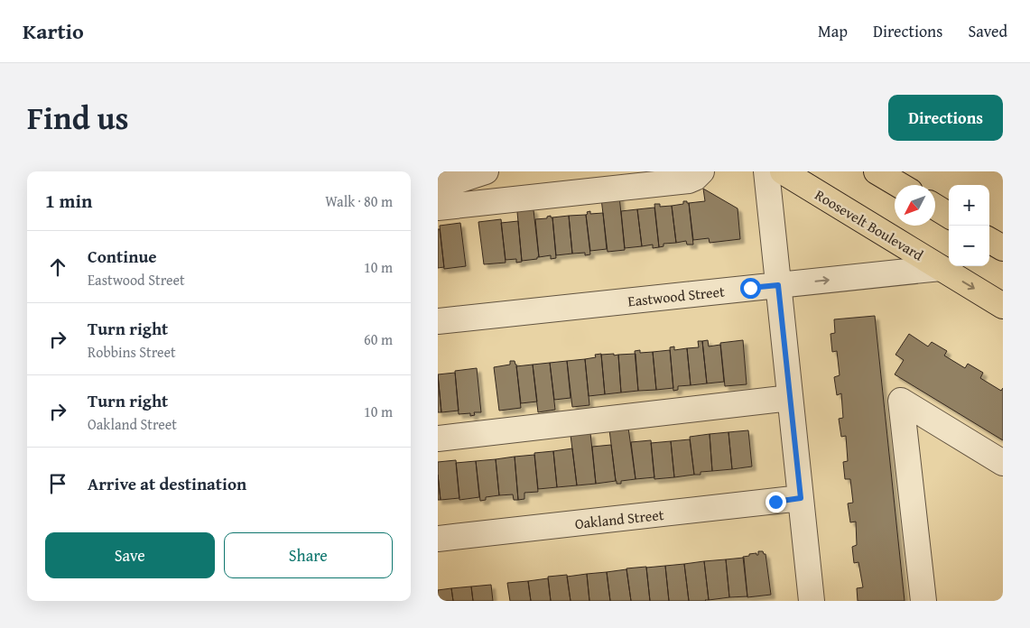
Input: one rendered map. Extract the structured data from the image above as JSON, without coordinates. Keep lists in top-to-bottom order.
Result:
{
  "streets": {
    "highway": ["Roosevelt Boulevard"],
    "street": ["Eastwood Street", "Oakland Street"]
  },
  "crossings": [
    ["Roosevelt Boulevard", "Eastwood Street"]
  ],
  "north": "bottom left",
  "page": {
    "header": "Kartio",
    "nav": ["Map", "Directions", "Saved"],
    "title": "Find us",
    "buttons": [
      "Directions",
      ["Save", "Share"]
    ],
    "heading": ["1 min", "Walk · 80 m"],
    "map_buttons": ["+", "−"],
    "list": [
      ["Continue", "Eastwood Street", "10 m"],
      ["Turn right", "Robbins Street", "60 m"],
      ["Turn right", "Oakland Street", "10 m"],
      "Arrive at destination"
    ]
  }
}
